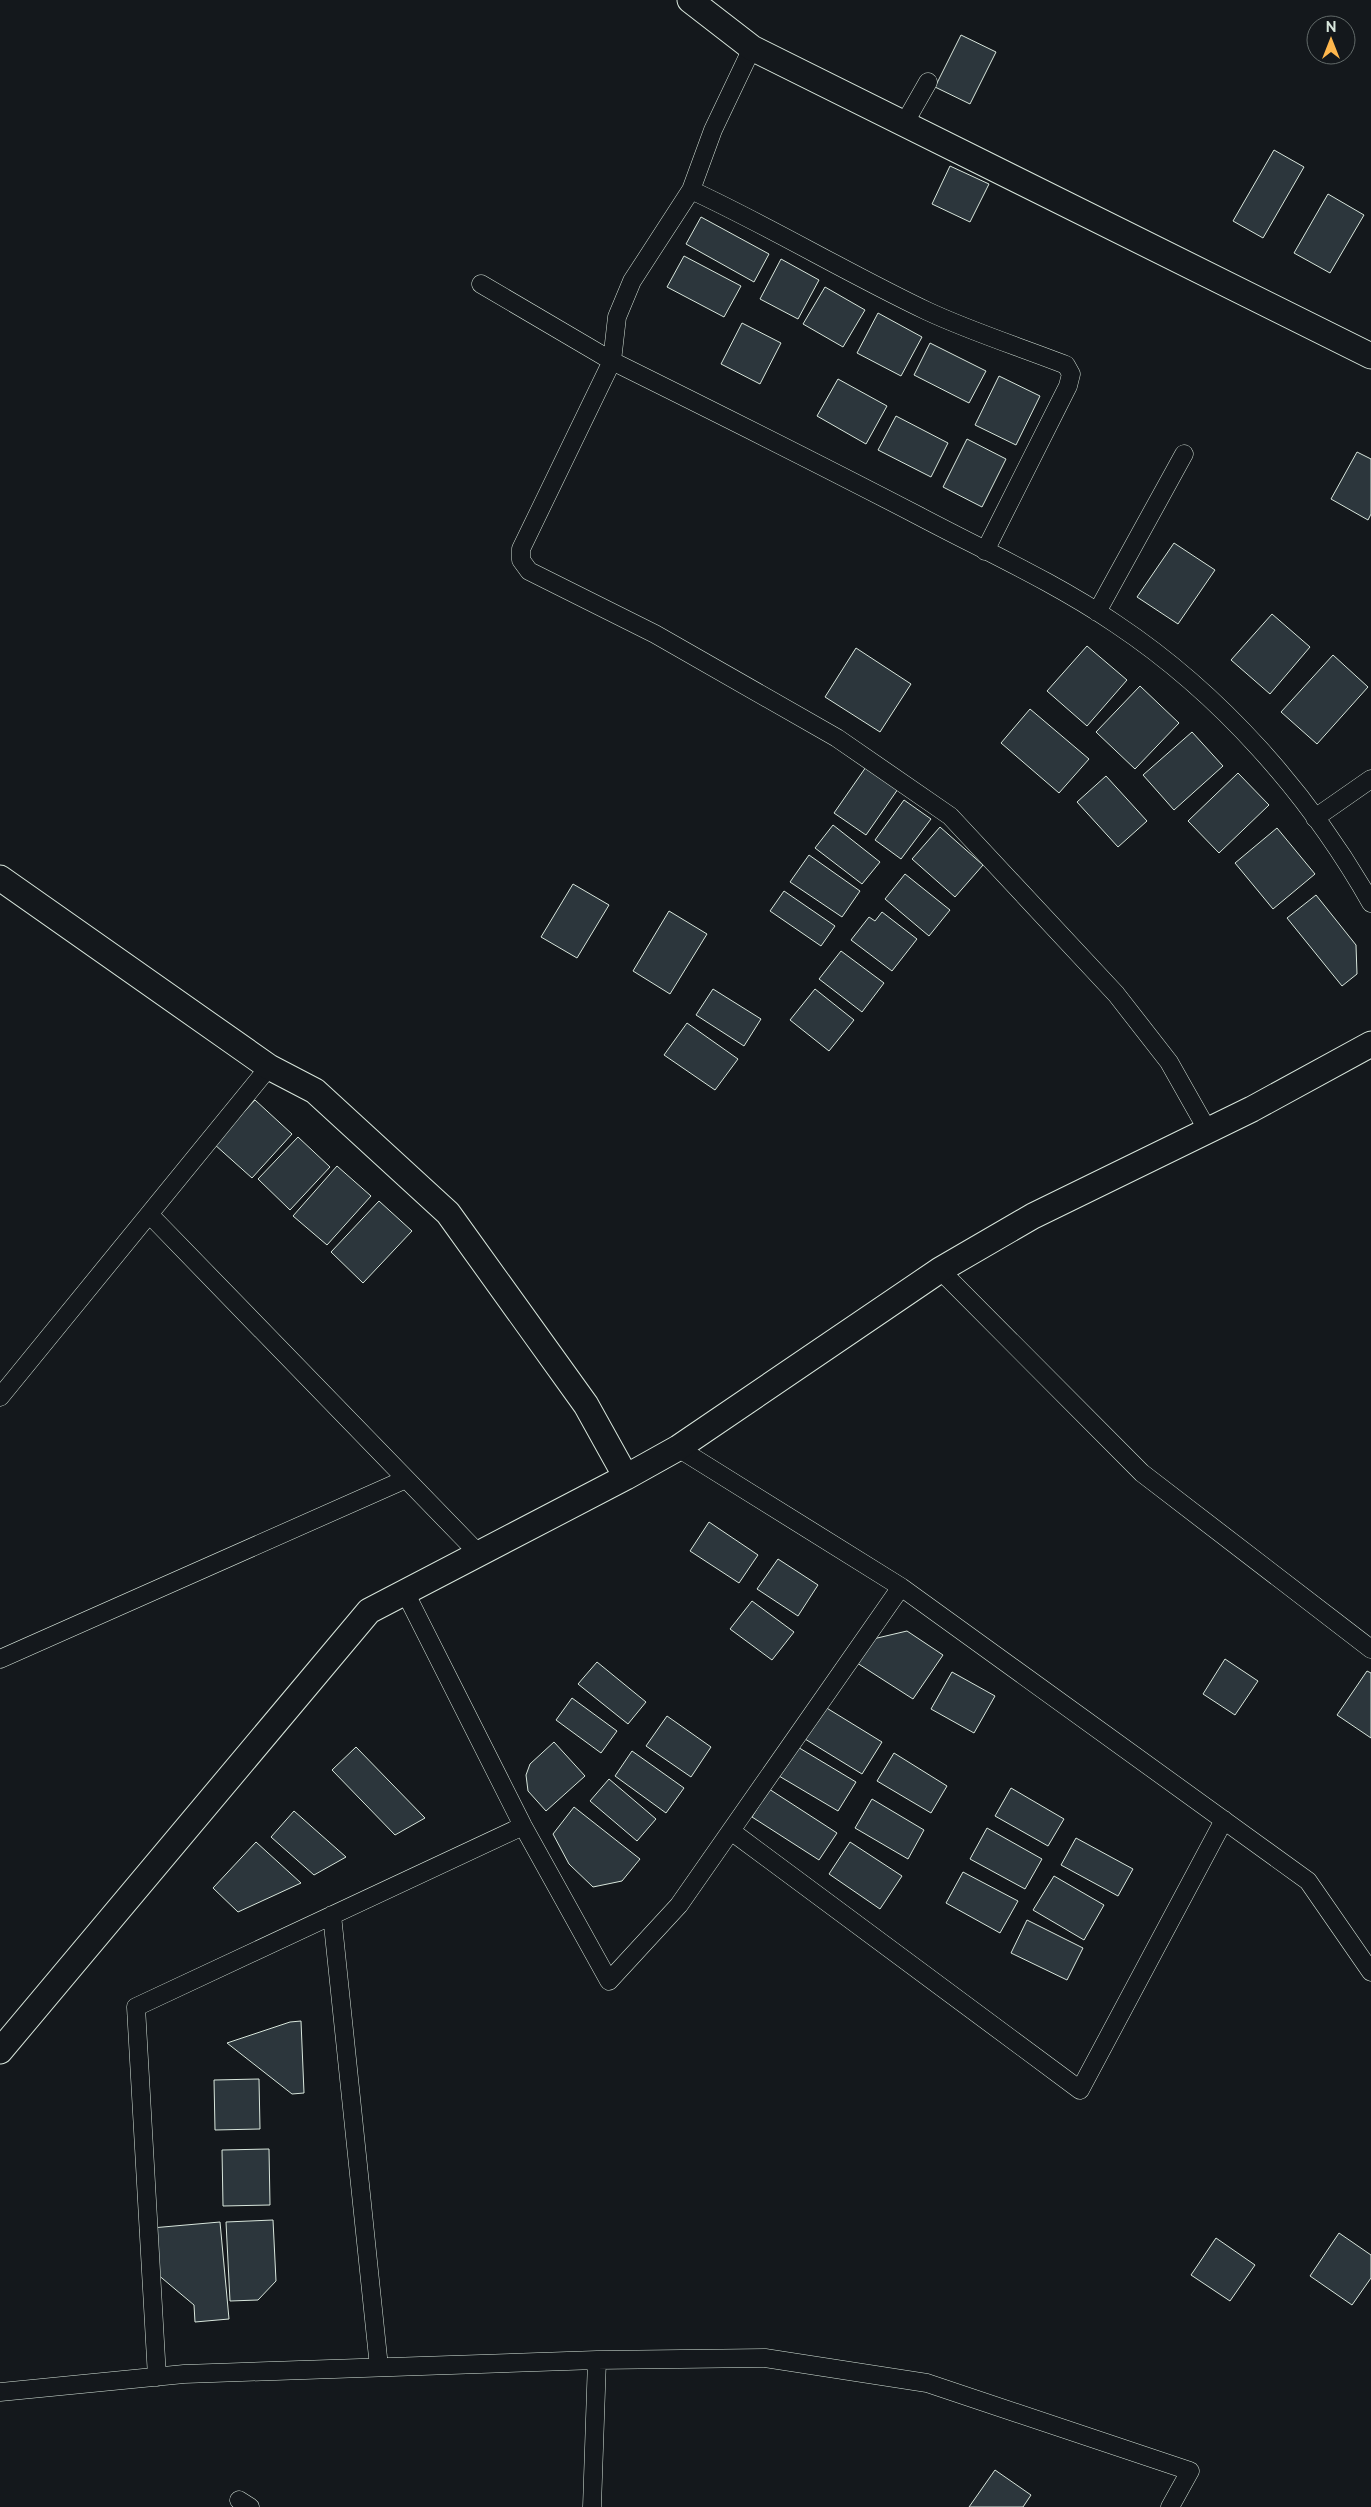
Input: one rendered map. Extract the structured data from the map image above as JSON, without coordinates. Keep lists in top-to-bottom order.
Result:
{
  "north": "top"
}
